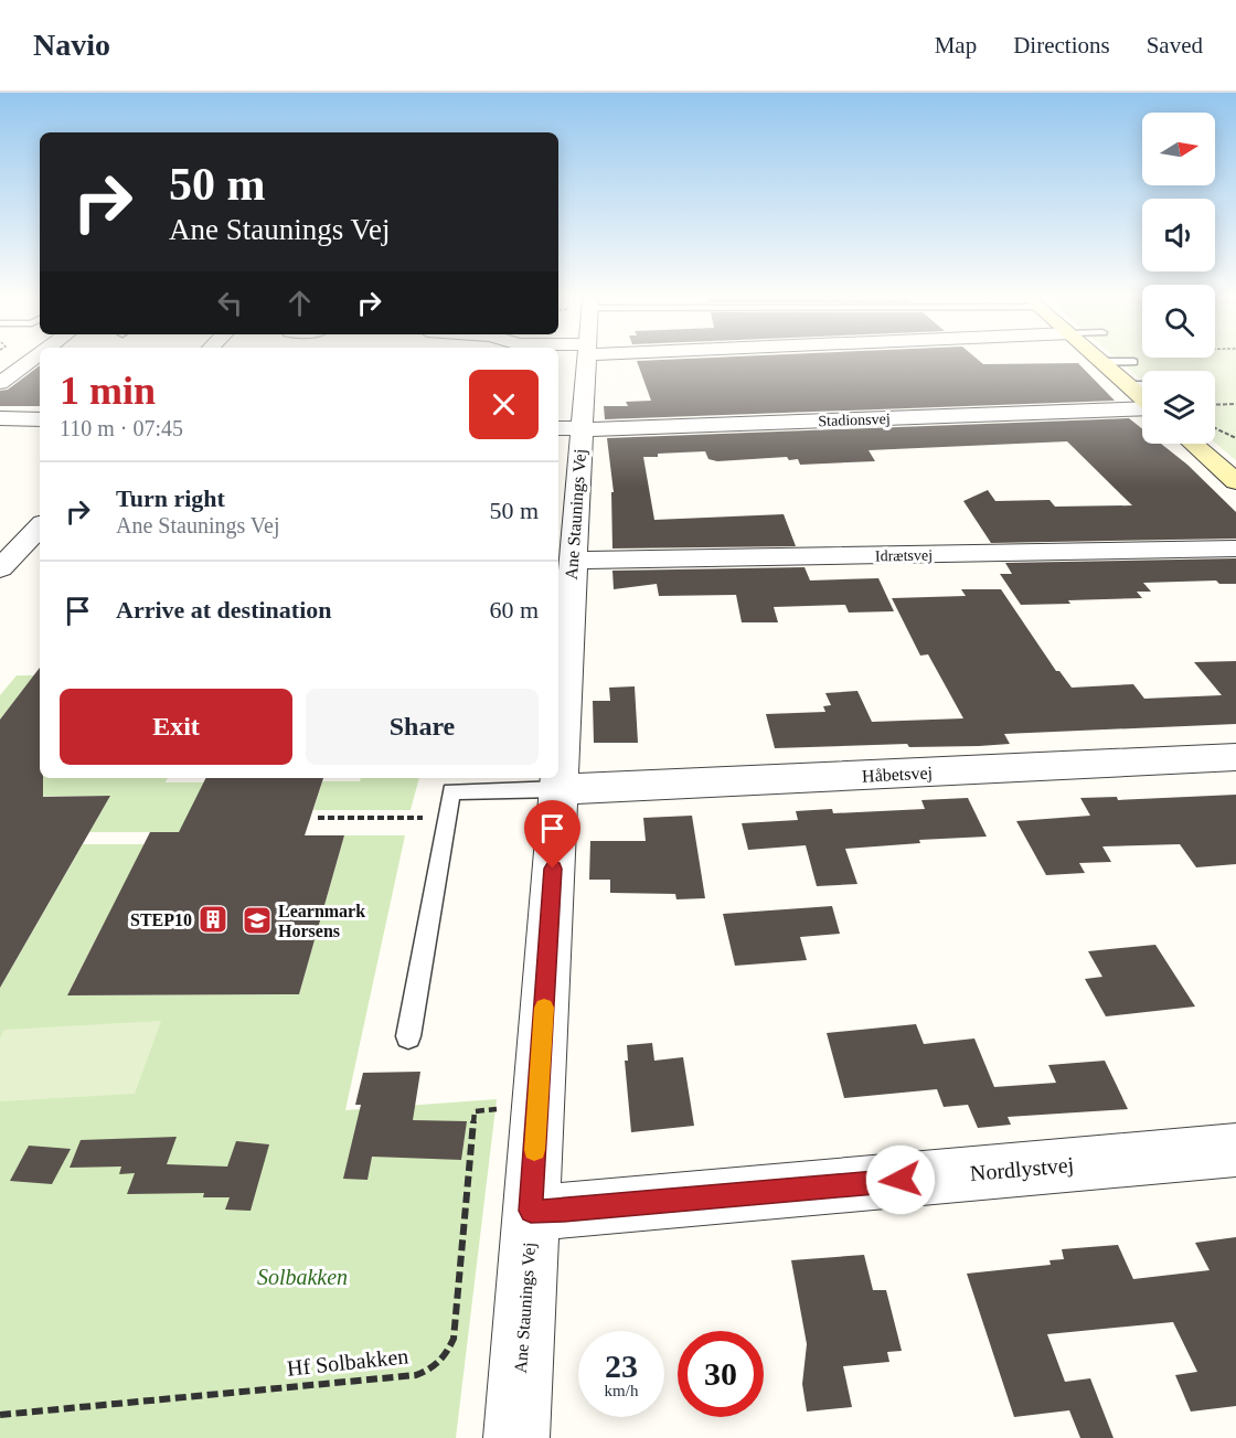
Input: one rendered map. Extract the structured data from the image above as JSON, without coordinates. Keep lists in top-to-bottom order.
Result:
{
  "streets": {
    "street": [
      "Stadionsvej",
      "Ane Staunings Vej",
      "Idrætsvej",
      "Håbetsvej",
      "Nordlystvej"
    ],
    "path": ["Hf Solbakken"]
  },
  "crossings": [
    ["Stadionsvej", "Ane Staunings Vej"],
    ["Ane Staunings Vej", "Idrætsvej"],
    ["Ane Staunings Vej", "Håbetsvej"],
    ["Ane Staunings Vej", "Nordlystvej"]
  ],
  "parks": ["Solbakken"],
  "places": {
    "building": ["STEP10"],
    "school or university": ["Learnmark Horsens"]
  },
  "north": "right",
  "page": {
    "header": "Navio",
    "nav": ["Map", "Directions", "Saved"],
    "turn": ["50 m", "Ane Staunings Vej"],
    "heading": ["1 min", "110 m · 07:45"],
    "list": [
      {
        "name": "Turn right",
        "note": "Ane Staunings Vej",
        "value": "50 m"
      },
      {
        "name": "Arrive at destination",
        "value": "60 m"
      }
    ],
    "buttons": ["Exit", "Share"],
    "speed": "23 km/h",
    "limit": "30"
  }
}
